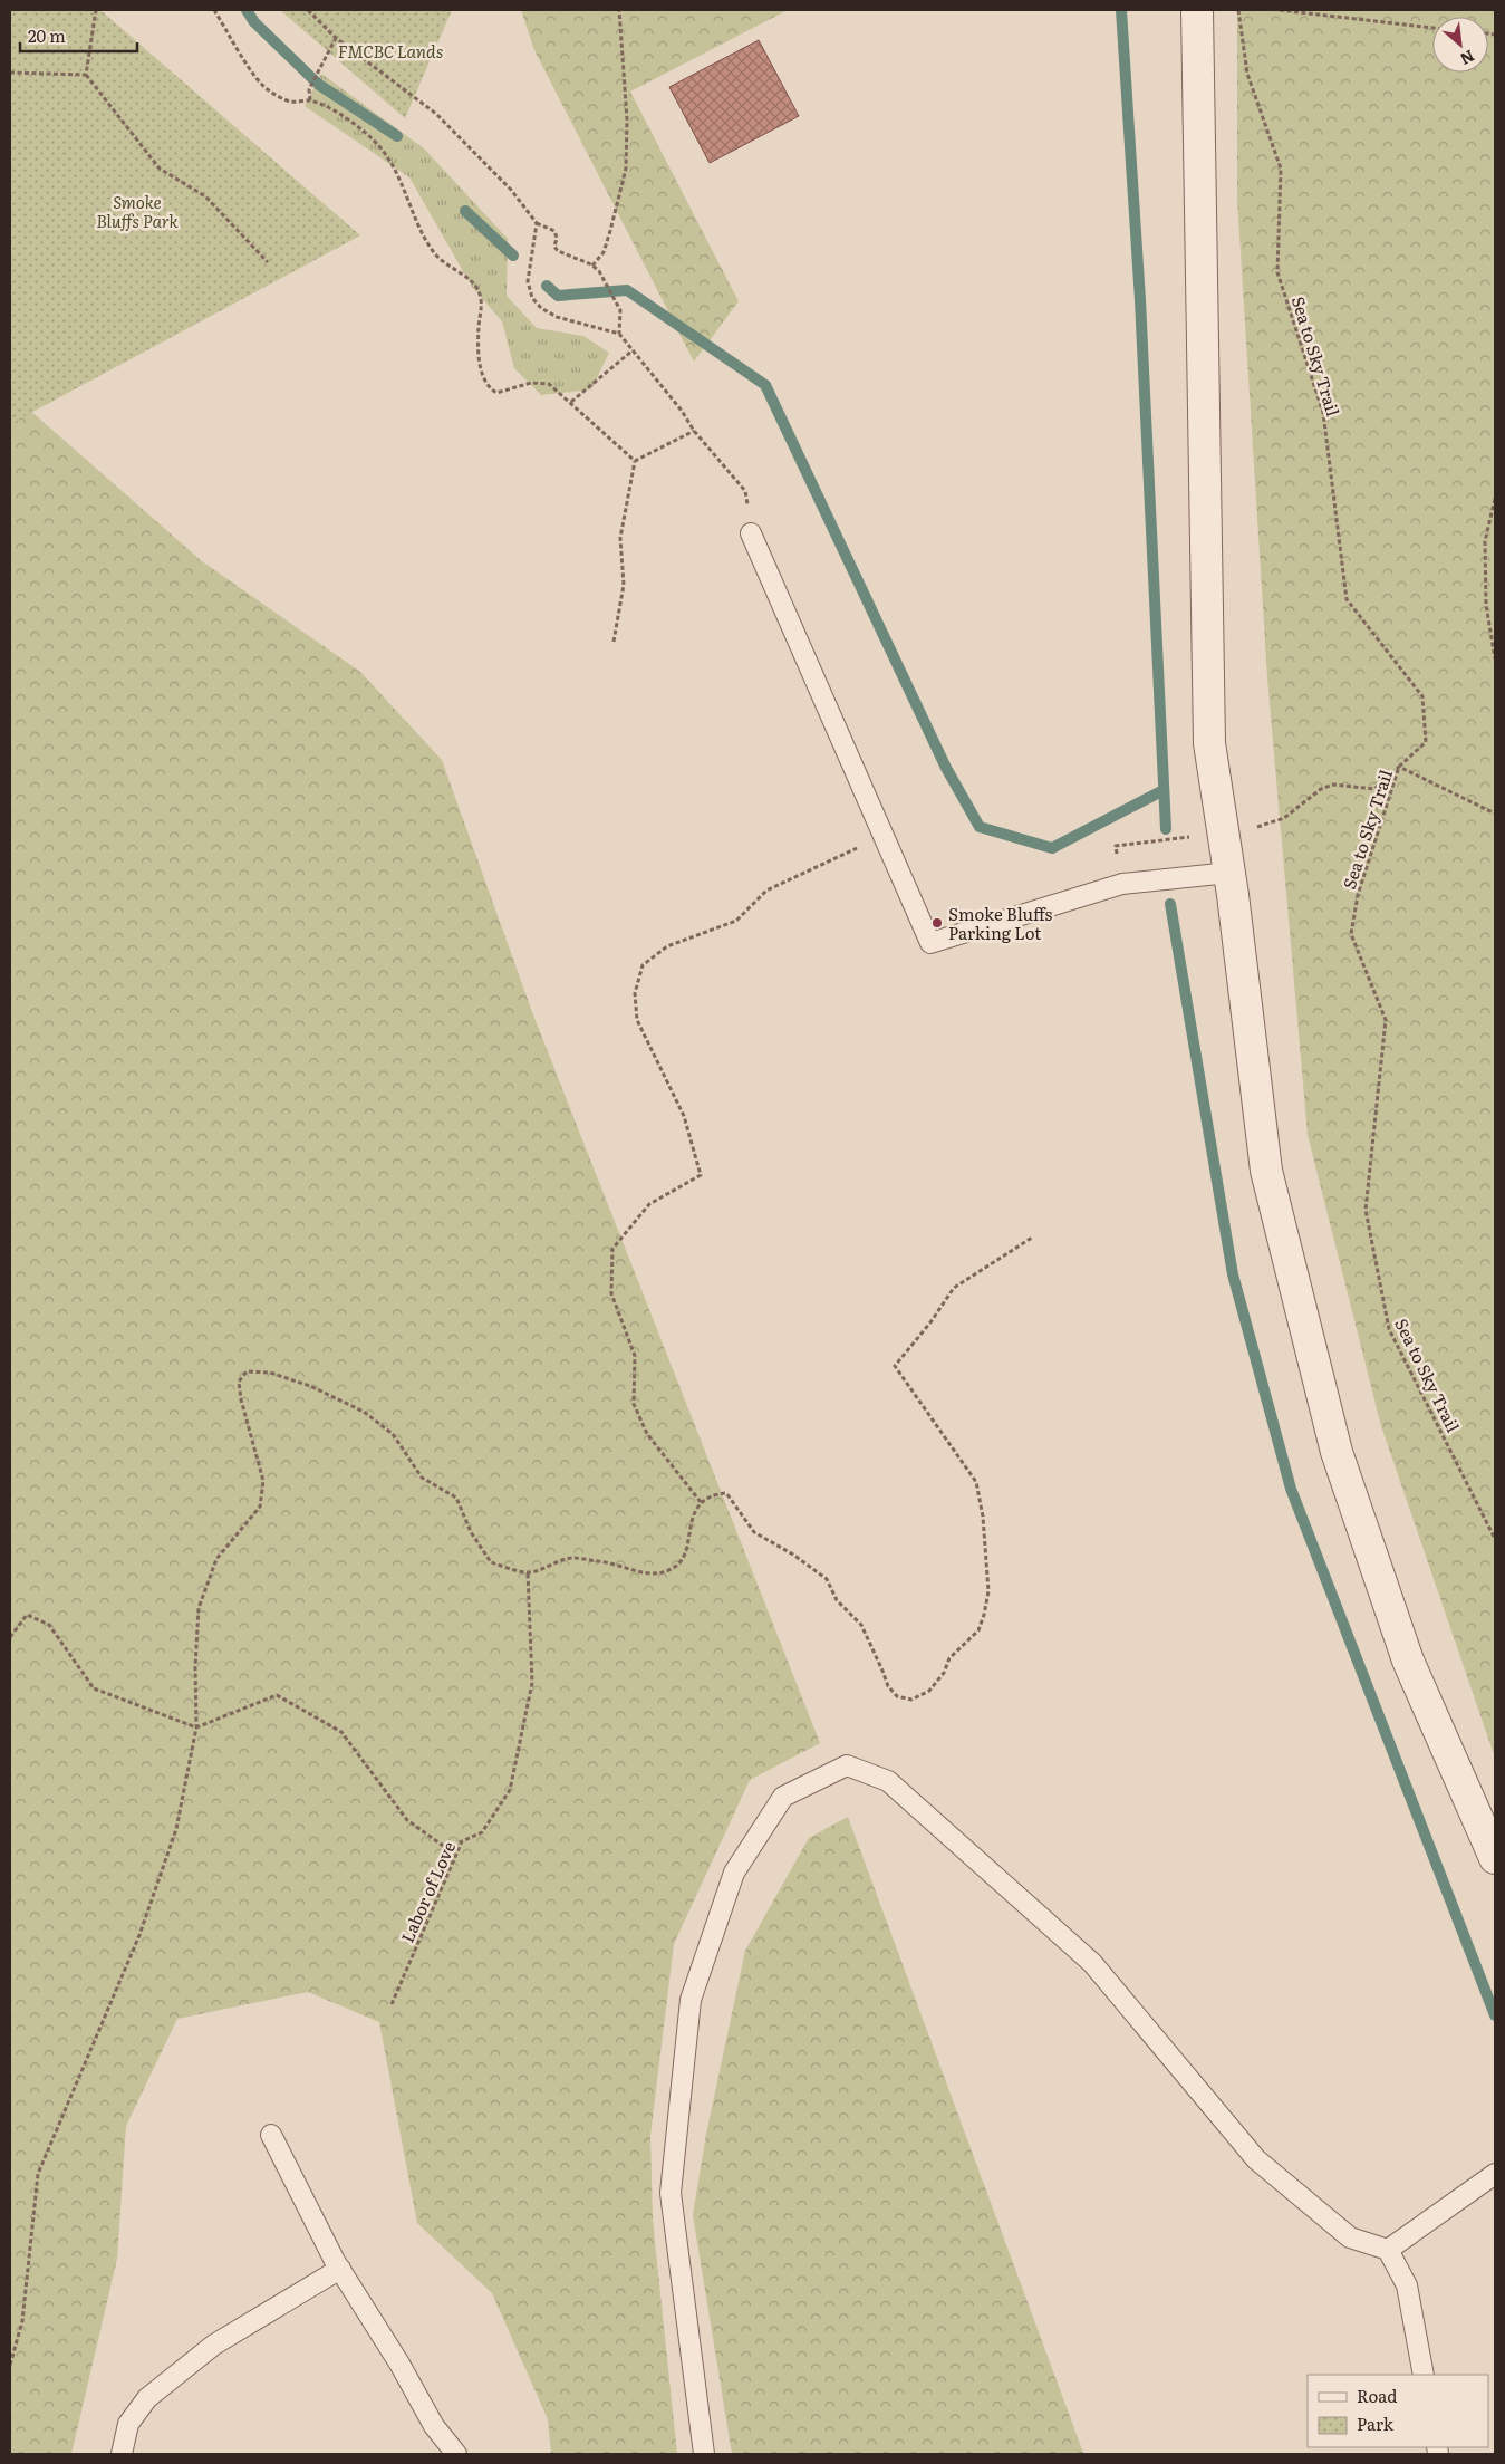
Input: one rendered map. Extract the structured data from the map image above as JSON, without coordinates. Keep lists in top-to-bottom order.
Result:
{
  "streets": {
    "path": ["Sea to Sky Trail", "Labor of Love"]
  },
  "parks": ["FMCBC Lands", "Smoke Bluffs Park"],
  "places": ["Smoke Bluffs Parking Lot"],
  "legend": ["Road", "Park"],
  "scale_bar": "20 m",
  "north": "bottom right"
}
